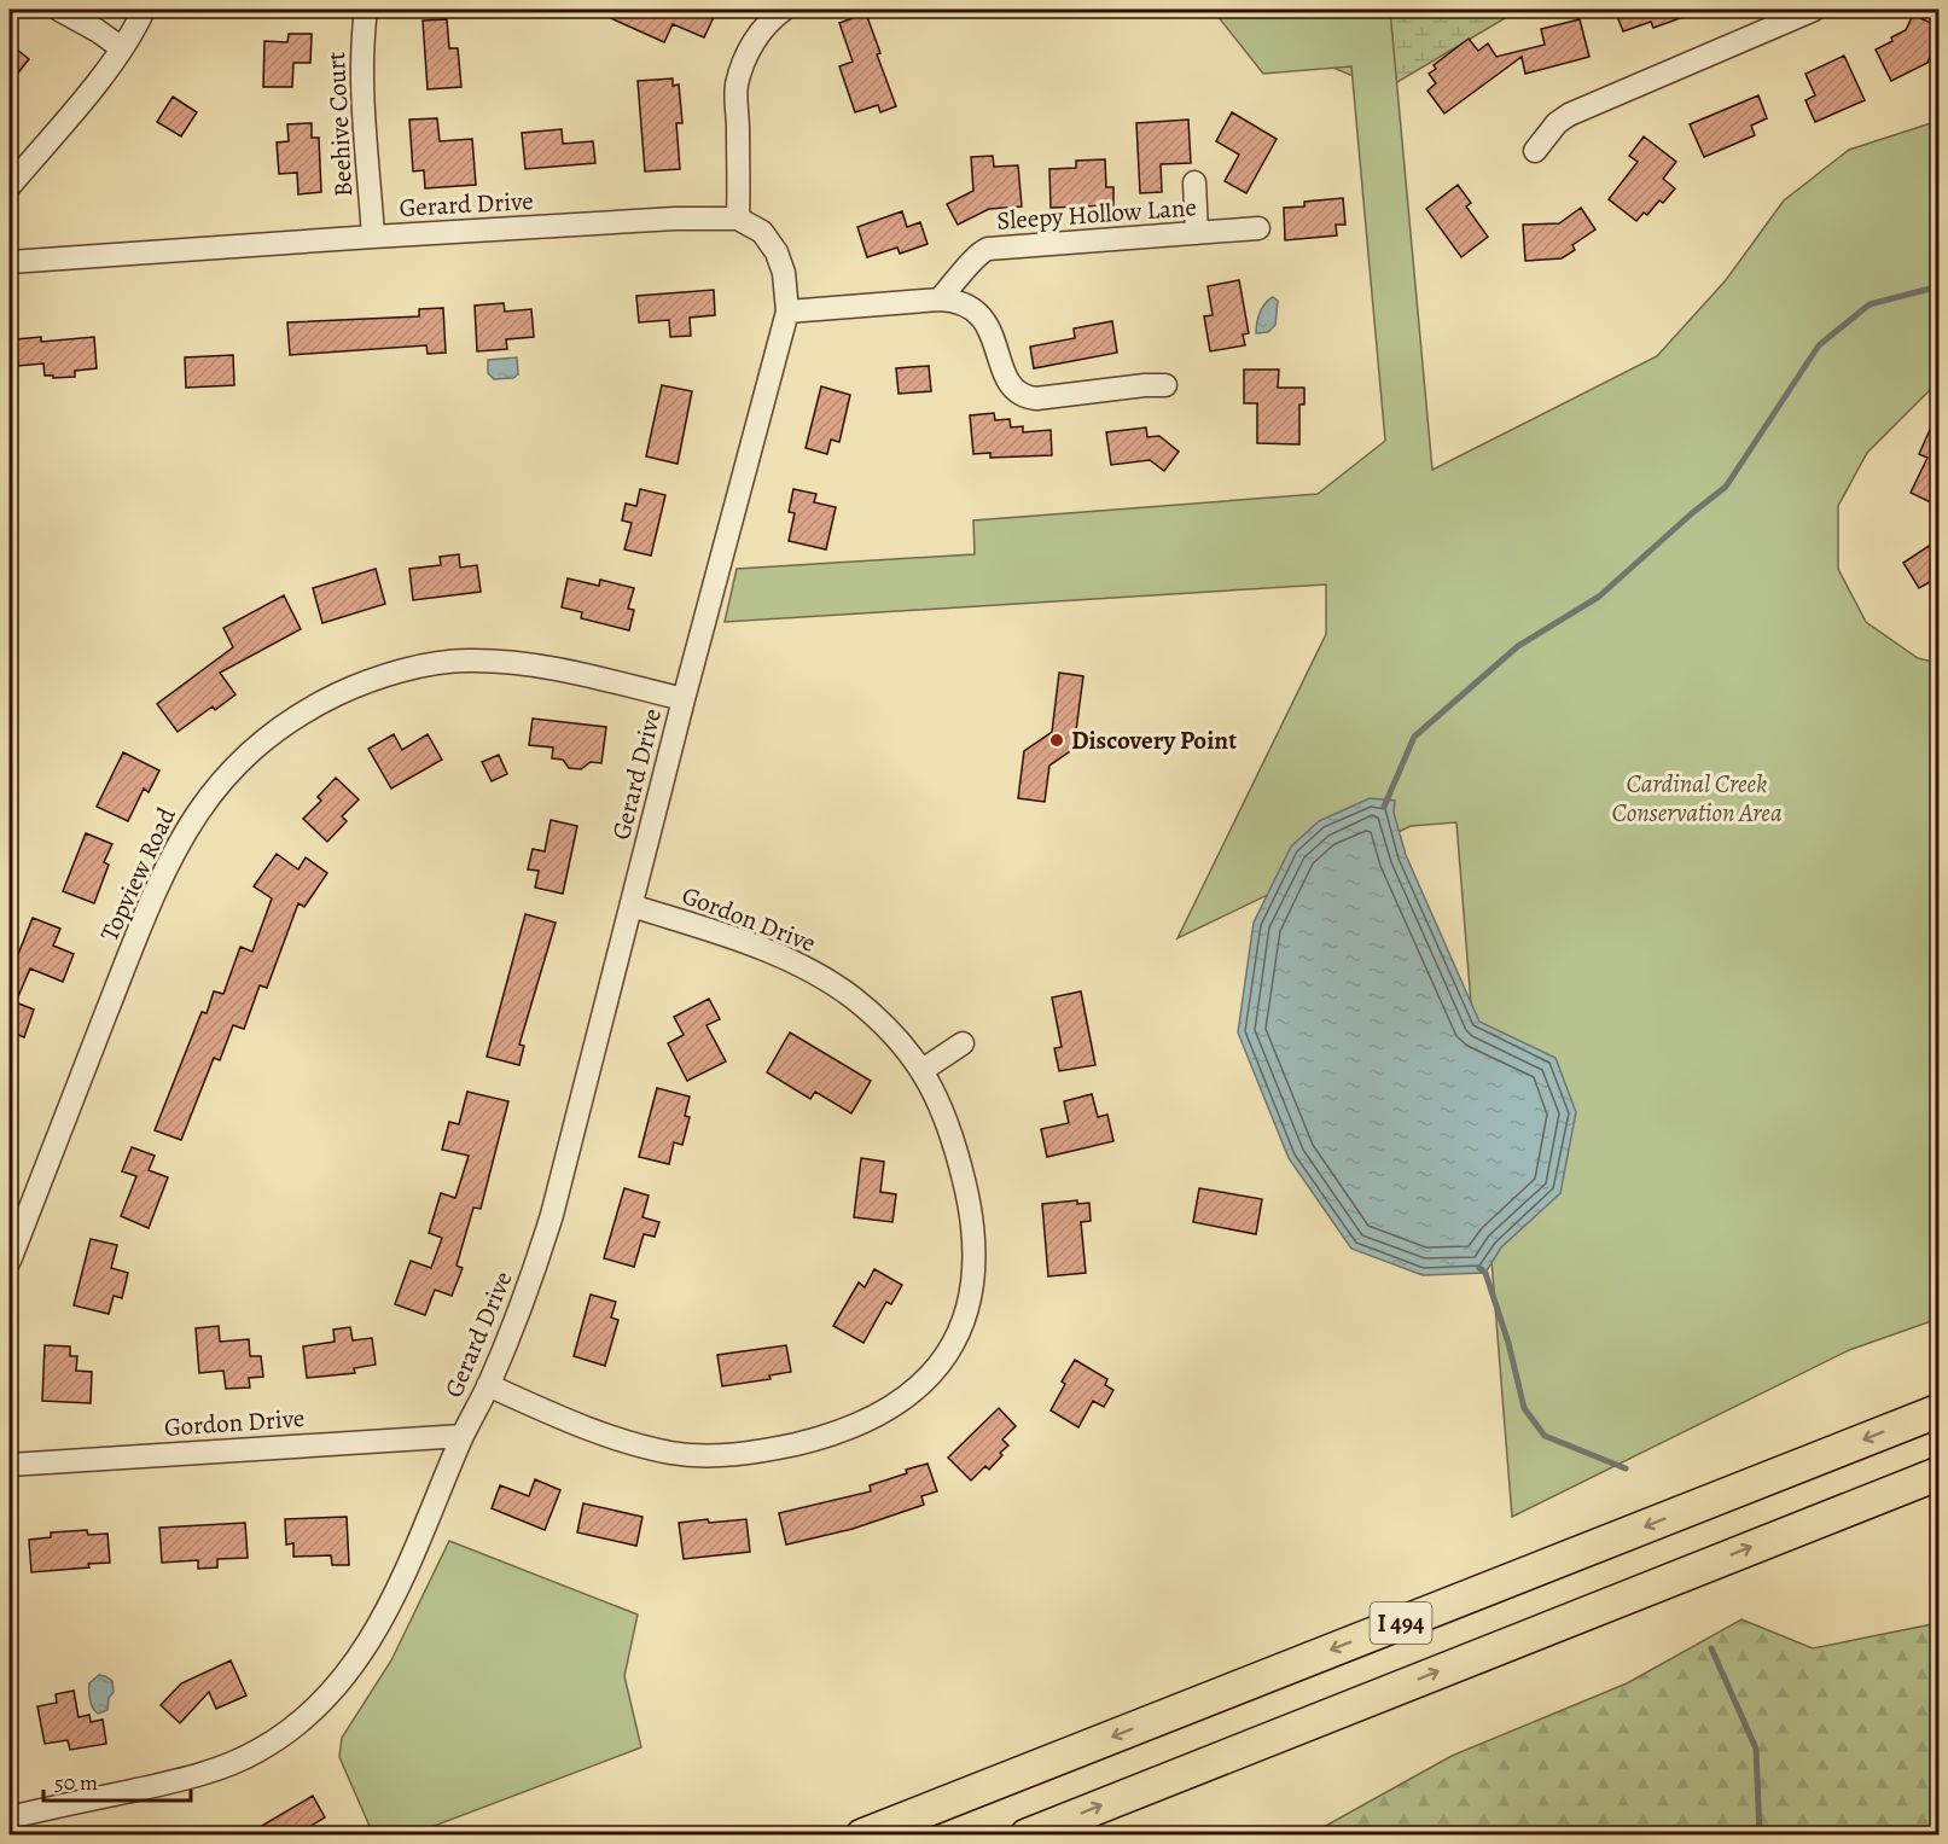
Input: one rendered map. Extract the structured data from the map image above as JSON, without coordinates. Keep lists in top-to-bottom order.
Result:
{
  "streets": {
    "highway": ["I 494"],
    "street": [
      "Beehive Court",
      "Gerard Drive",
      "Sleepy Hollow Lane",
      "Topview Road",
      "Gordon Drive"
    ]
  },
  "crossings": [
    ["Beehive Court", "Gerard Drive"],
    ["Gerard Drive", "Topview Road"],
    ["Gerard Drive", "Gordon Drive"]
  ],
  "parks": ["Cardinal Creek Conservation Area"],
  "places": ["Discovery Point"],
  "scale_bar": "50 m"
}
